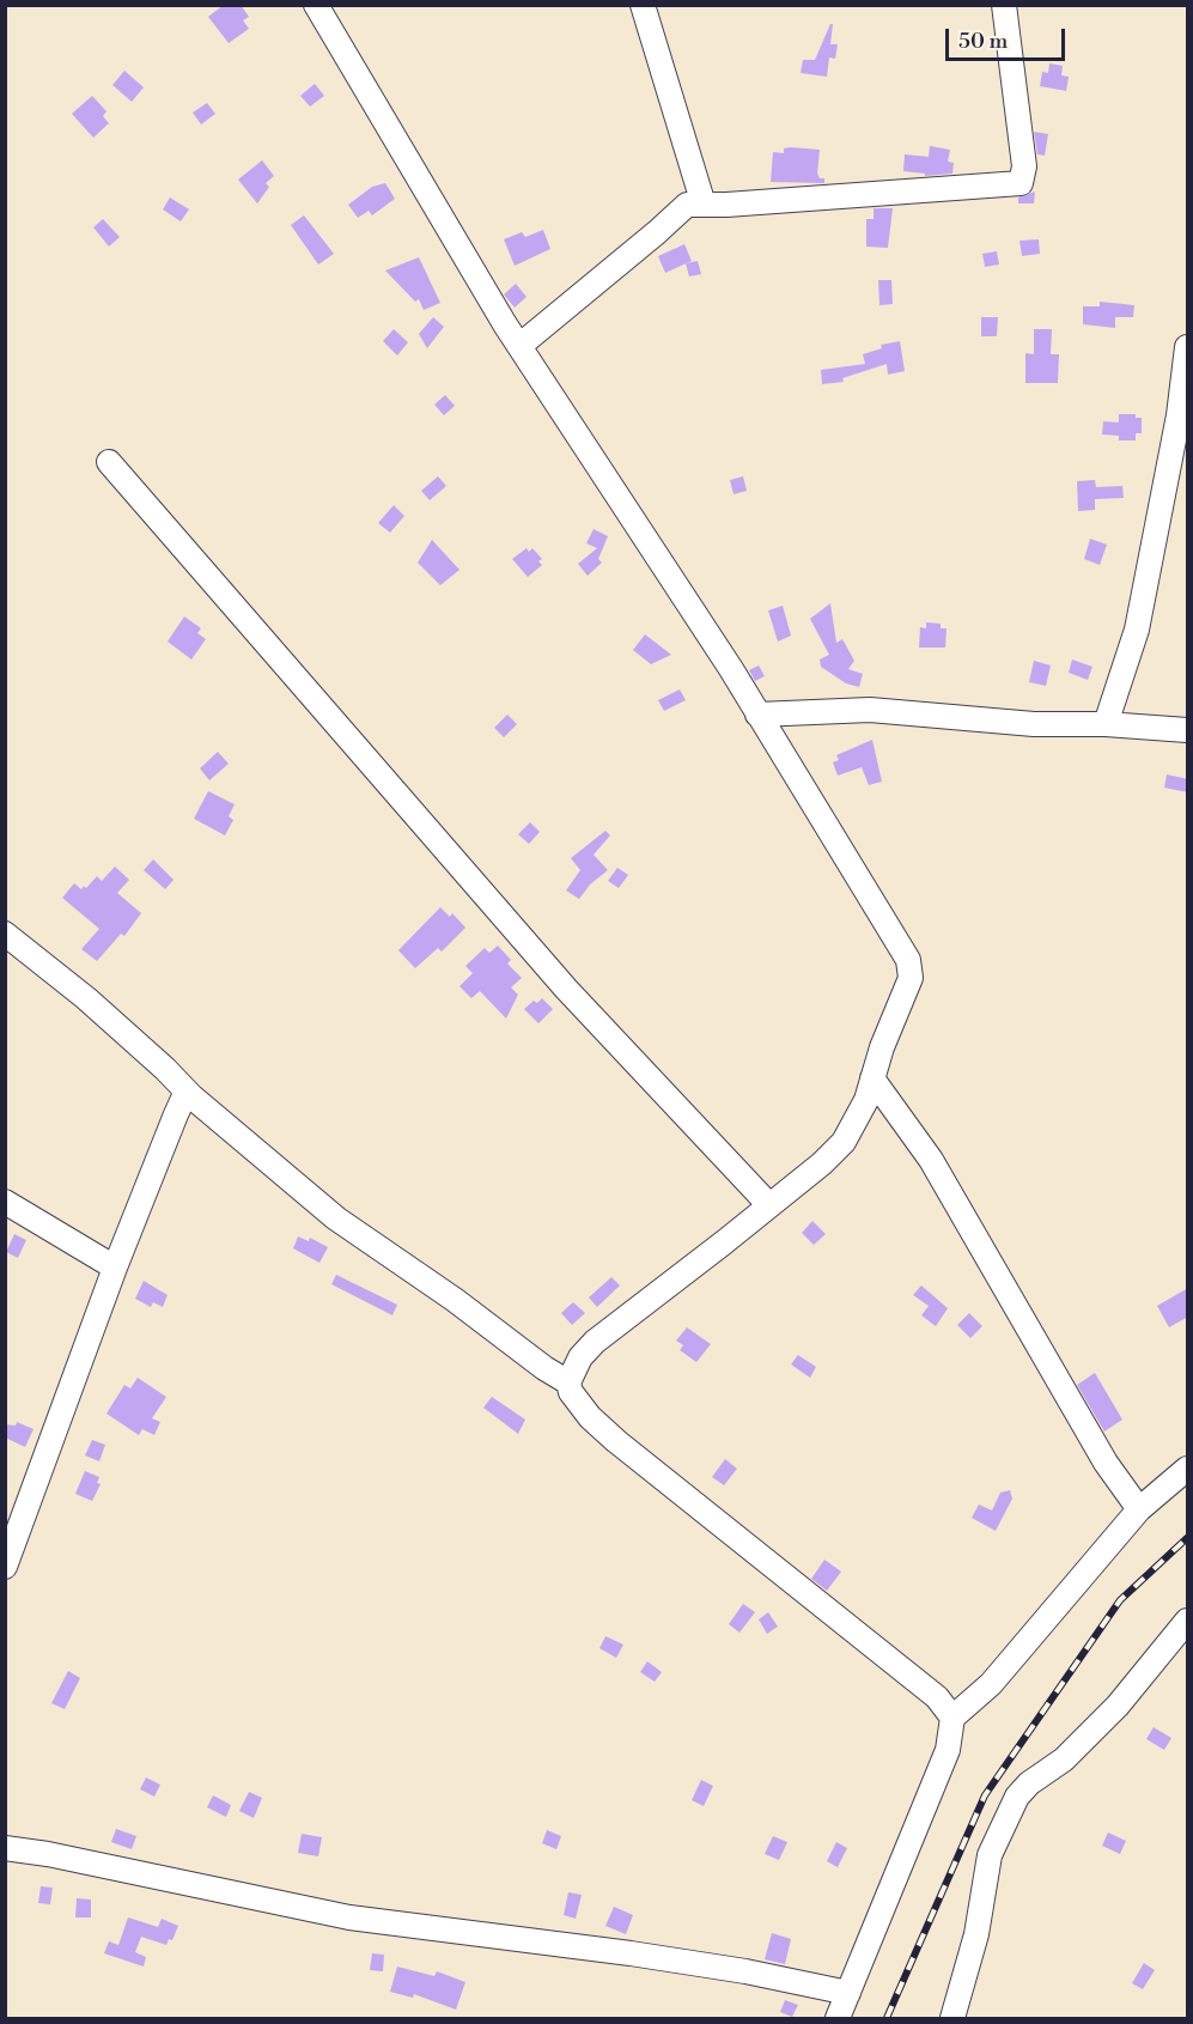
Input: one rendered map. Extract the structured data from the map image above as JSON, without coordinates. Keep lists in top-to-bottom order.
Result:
{
  "scale_bar": "50 m"
}
